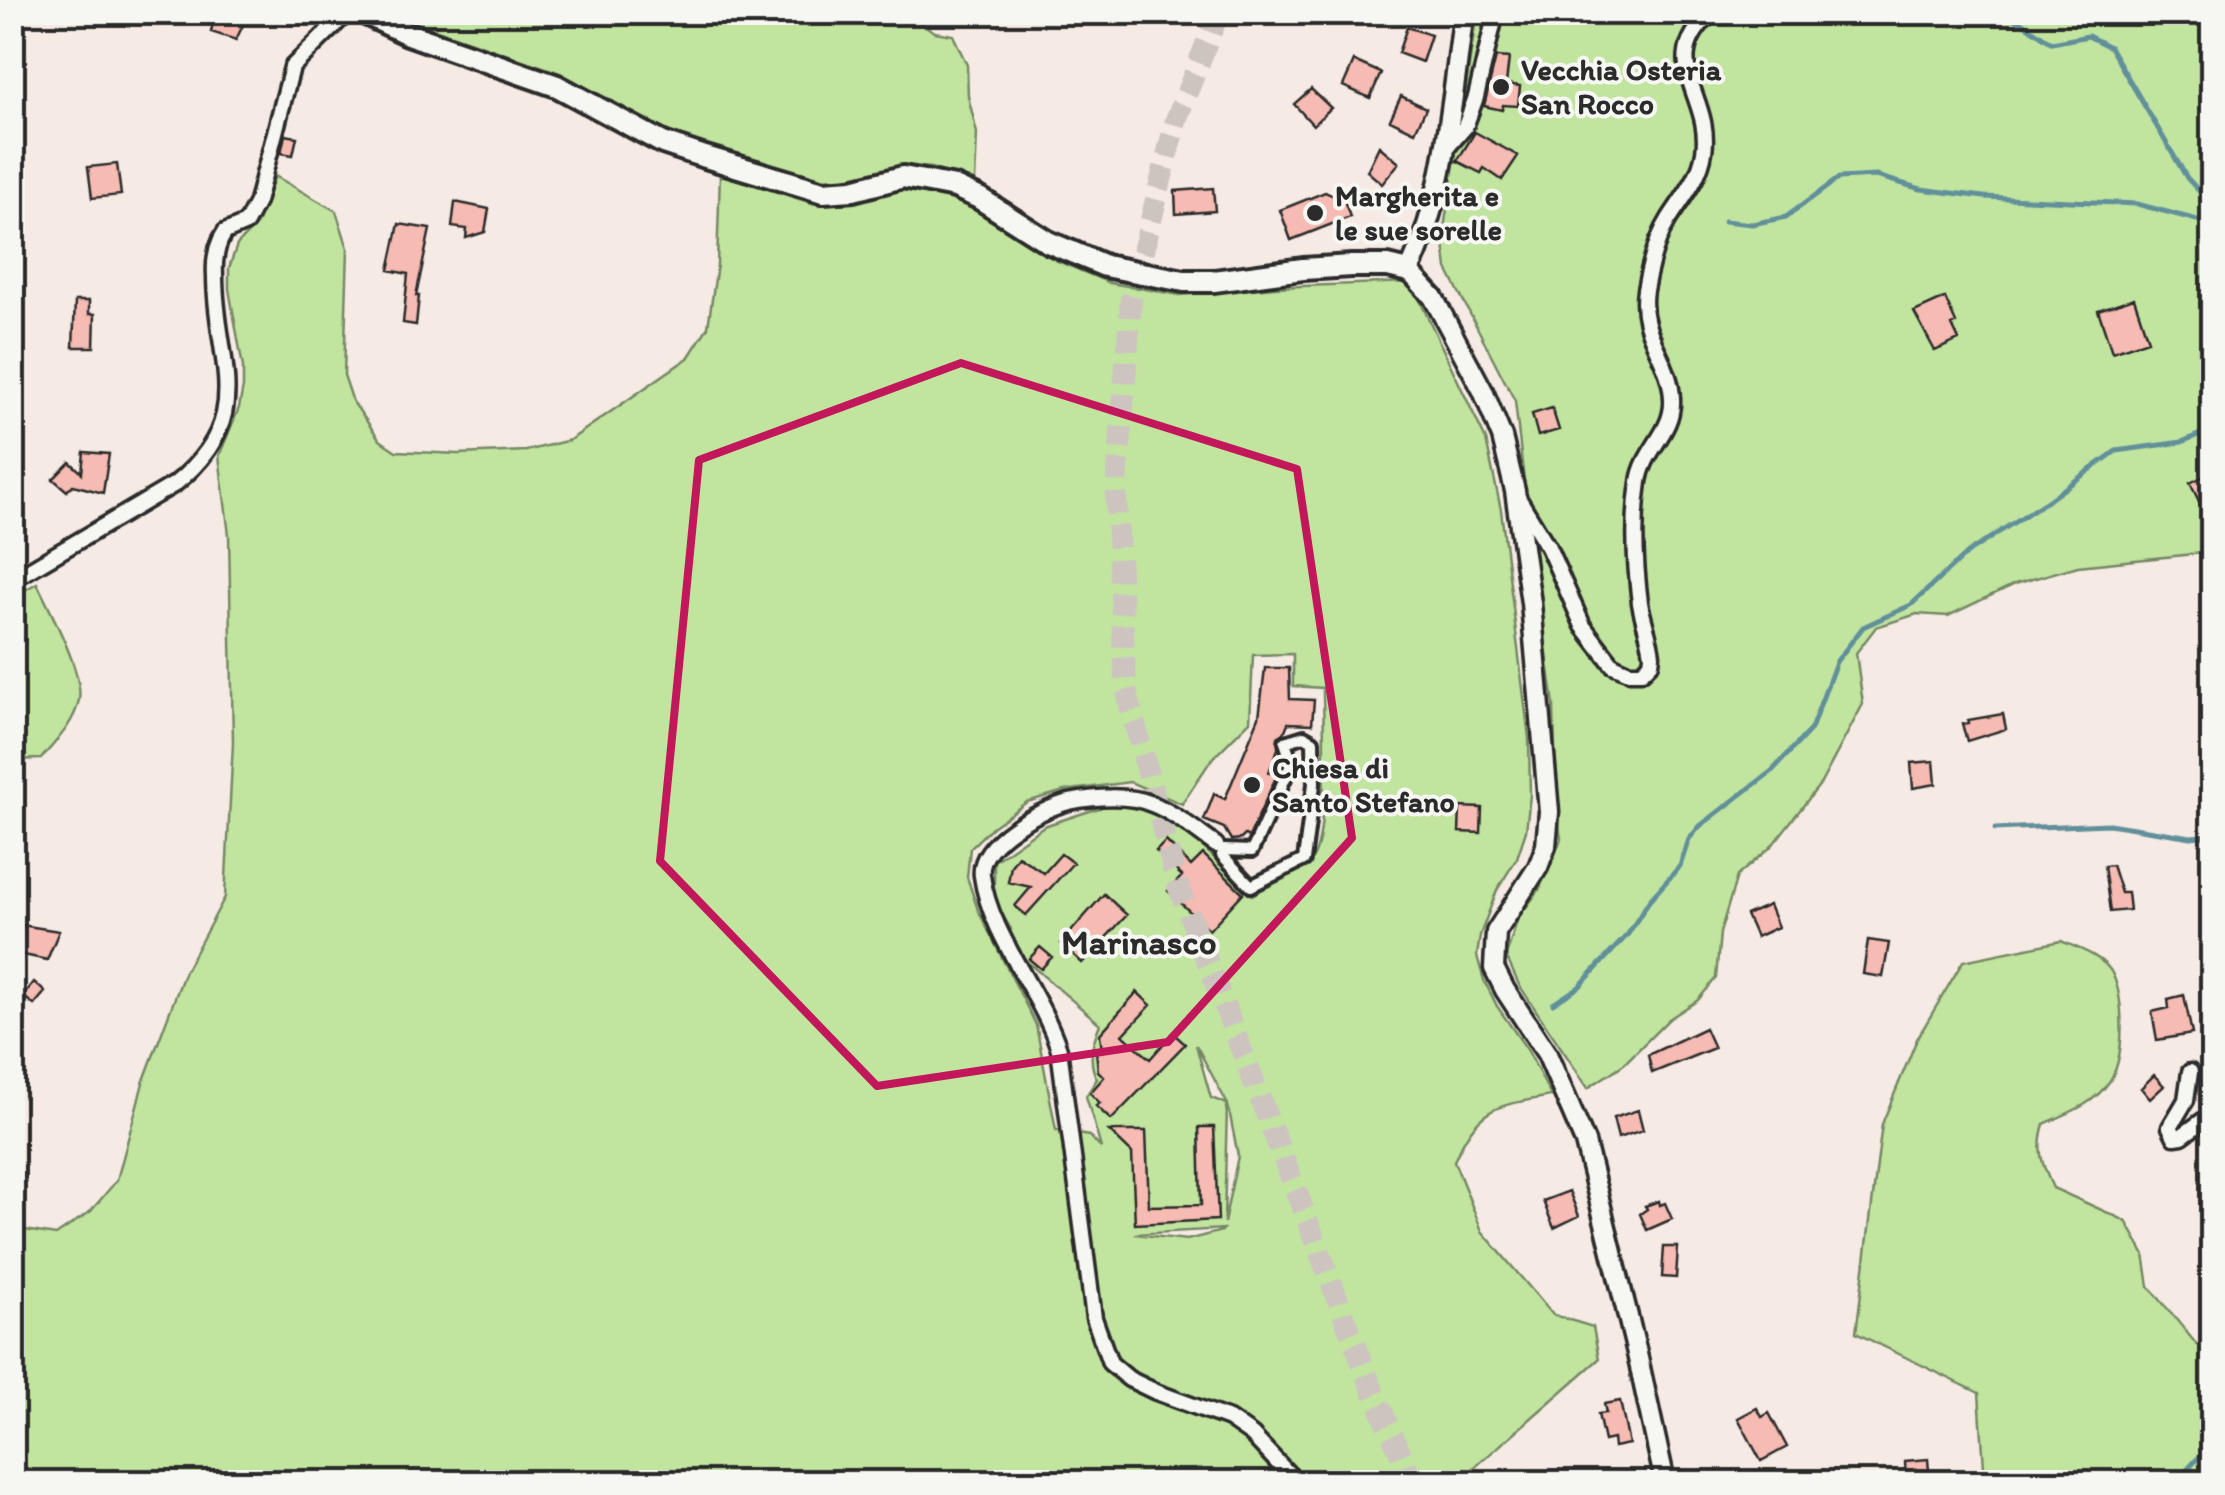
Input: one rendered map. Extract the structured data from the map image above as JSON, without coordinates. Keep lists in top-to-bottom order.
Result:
{
  "districts": ["Marinasco"],
  "places": ["Vecchia Osteria San Rocco", "Margherita e le sue sorelle", "Chiesa di Santo Stefano"]
}
